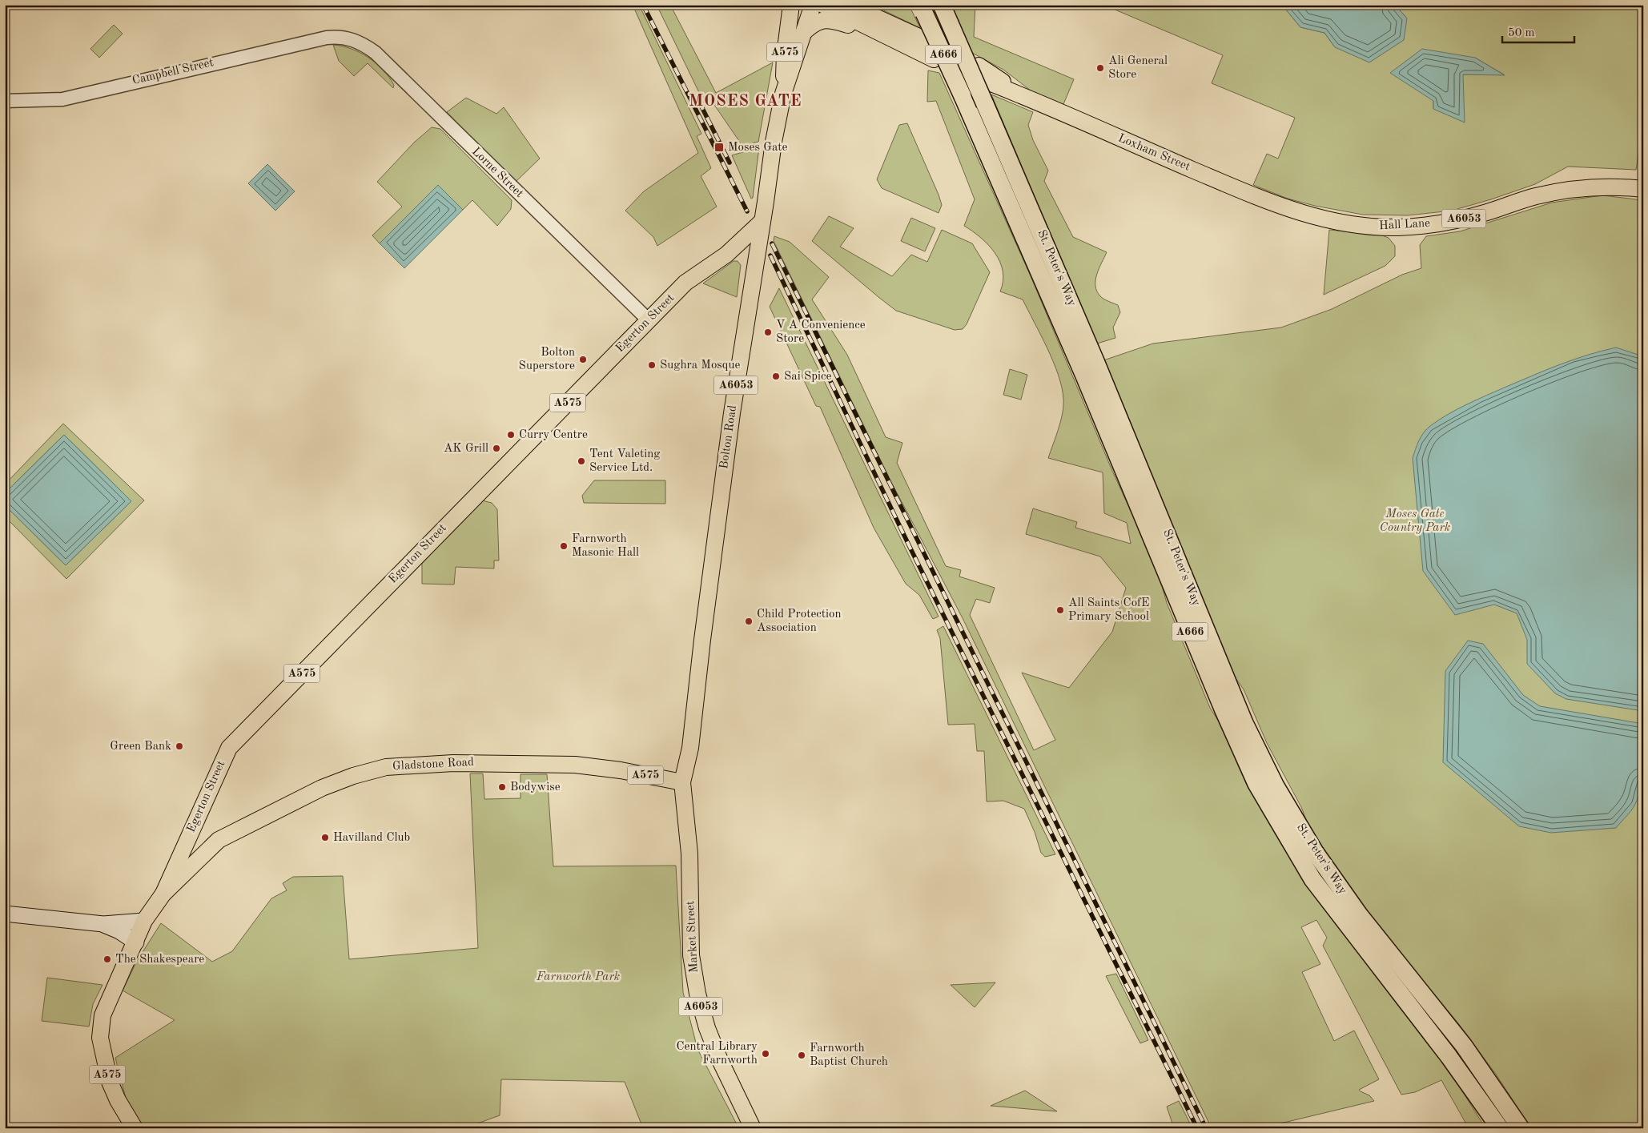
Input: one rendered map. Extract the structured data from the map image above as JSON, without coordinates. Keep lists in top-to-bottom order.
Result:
{
  "streets": {
    "highway": ["A666", "St. Peter's Way"],
    "main road": [
      "A575",
      "Loxham Street",
      "A6053",
      "Hall Lane",
      "Egerton Street",
      "Bolton Road",
      "Gladstone Road",
      "Market Street"
    ],
    "street": ["Campbell Street", "Lorne Street"]
  },
  "crossings": [
    ["A575", "Egerton Street"],
    ["A575", "Bolton Road"],
    ["A575", "Gladstone Road"],
    ["Campbell Street", "Lorne Street"],
    ["Loxham Street", "Hall Lane"],
    ["Lorne Street", "Egerton Street"],
    ["Egerton Street", "Bolton Road"],
    ["Egerton Street", "Gladstone Road"],
    ["Bolton Road", "Gladstone Road"],
    ["Bolton Road", "Market Street"],
    ["Gladstone Road", "Market Street"]
  ],
  "districts": ["MOSES GATE"],
  "parks": ["Moses Gate Country Park", "Farnworth Park"],
  "places": {
    "other": [
      "Ali General Store",
      "V A Convenience Store",
      "Bolton Superstore",
      "Sughra Mosque",
      "Sai Spice",
      "Curry Centre",
      "AK Grill",
      "Tent Valeting Service Ltd.",
      "Farnworth Masonic Hall",
      "All Saints CofE Primary School",
      "Child Protection Association",
      "Green Bank",
      "Bodywise",
      "Havilland Club",
      "The Shakespeare",
      "Central Library Farnworth",
      "Farnworth Baptist Church"
    ],
    "transit": ["Moses Gate"]
  },
  "scale_bar": "50 m"
}
